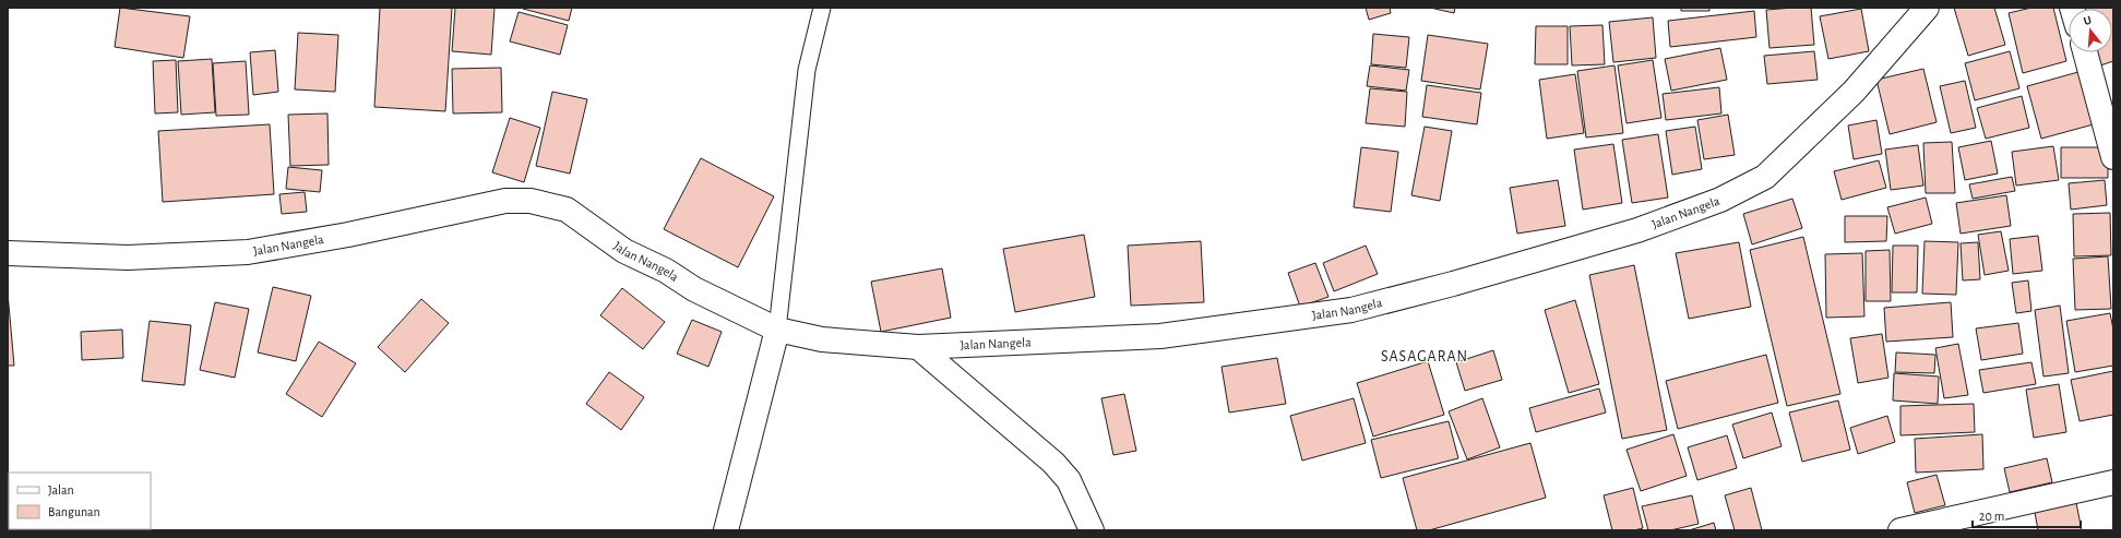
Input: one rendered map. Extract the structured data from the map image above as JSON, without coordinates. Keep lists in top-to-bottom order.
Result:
{
  "streets": {
    "main road": ["Jalan Nangela"]
  },
  "districts": ["SASAGARAN"],
  "legend": ["Jalan", "Bangunan"],
  "scale_bar": "20 m",
  "north": "top"
}
